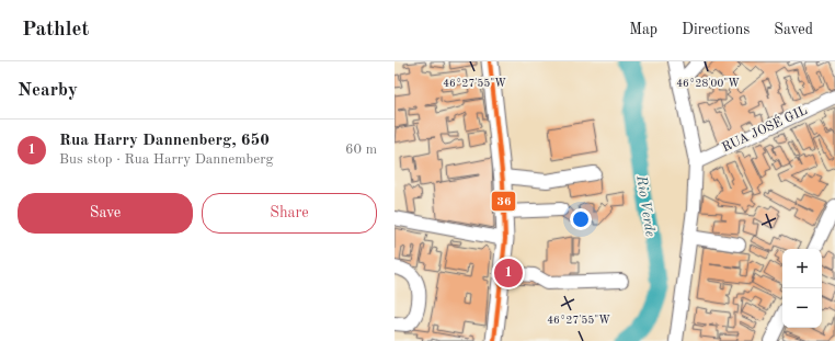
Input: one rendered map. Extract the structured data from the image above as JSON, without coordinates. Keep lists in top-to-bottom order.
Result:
{
  "streets": {
    "street": ["RUA JOSÉ GIL"]
  },
  "water": ["Rio Verde"],
  "lines": ["transit line 36"],
  "page": {
    "header": "Pathlet",
    "nav": ["Map", "Directions", "Saved"],
    "heading": "Nearby",
    "list": [
      {
        "mark": "1",
        "name": "Rua Harry Dannenberg, 650",
        "note": "Bus stop · Rua Harry Dannemberg",
        "value": "60 m"
      }
    ],
    "buttons": ["Save", "Share"],
    "map_buttons": ["+", "−"],
    "pins": "1"
  },
  "coordinates": ["46°28'00\"W", "46°27'55\"W"]
}
